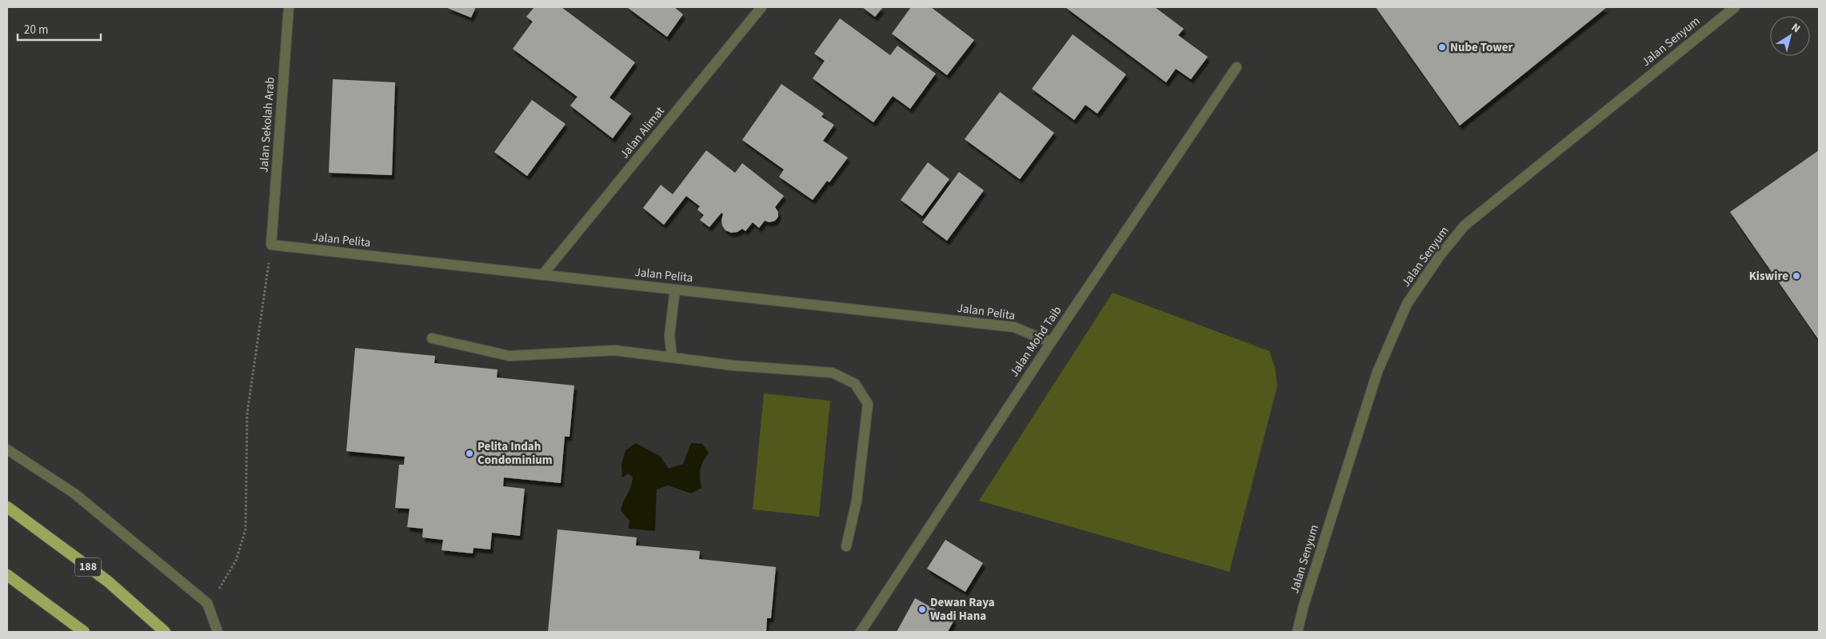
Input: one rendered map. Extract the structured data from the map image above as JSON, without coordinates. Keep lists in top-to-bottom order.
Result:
{
  "streets": {
    "highway": ["188"],
    "street": [
      "Jalan Senyum",
      "Jalan Sekolah Arab",
      "Jalan Alimat",
      "Jalan Pelita",
      "Jalan Mohd Taib"
    ]
  },
  "crossings": [
    ["Jalan Sekolah Arab", "Jalan Pelita"],
    ["Jalan Alimat", "Jalan Pelita"],
    ["Jalan Pelita", "Jalan Mohd Taib"]
  ],
  "places": [
    "Nube Tower",
    "Kiswire",
    "Pelita Indah Condominium",
    "Dewan Raya Wadi Hana"
  ],
  "scale_bar": "20 m",
  "north": "top right"
}
